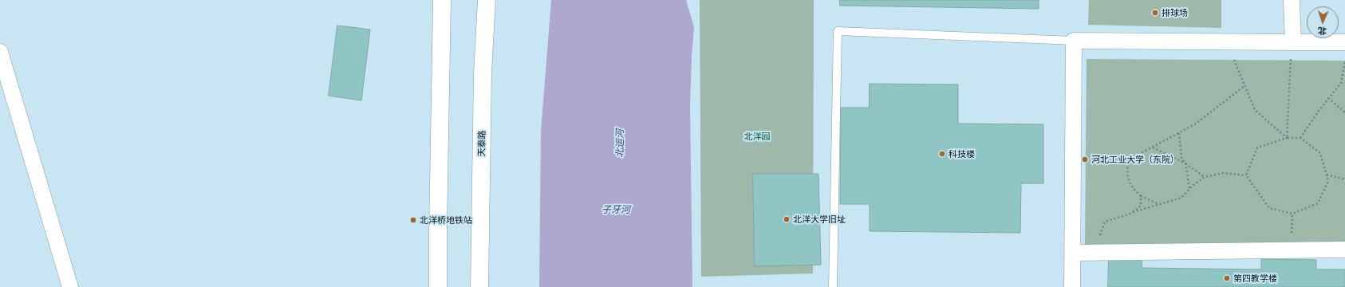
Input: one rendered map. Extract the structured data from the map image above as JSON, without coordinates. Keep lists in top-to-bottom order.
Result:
{
  "streets": {
    "main road": ["天泰路"]
  },
  "water": ["北运河", "子牙河"],
  "parks": ["北洋园"],
  "places": [
    "排球场",
    "科技楼",
    "河北工业大学（东院）",
    "北洋大学旧址",
    "北洋桥地铁站",
    "第四教学楼"
  ],
  "north": "bottom"
}
